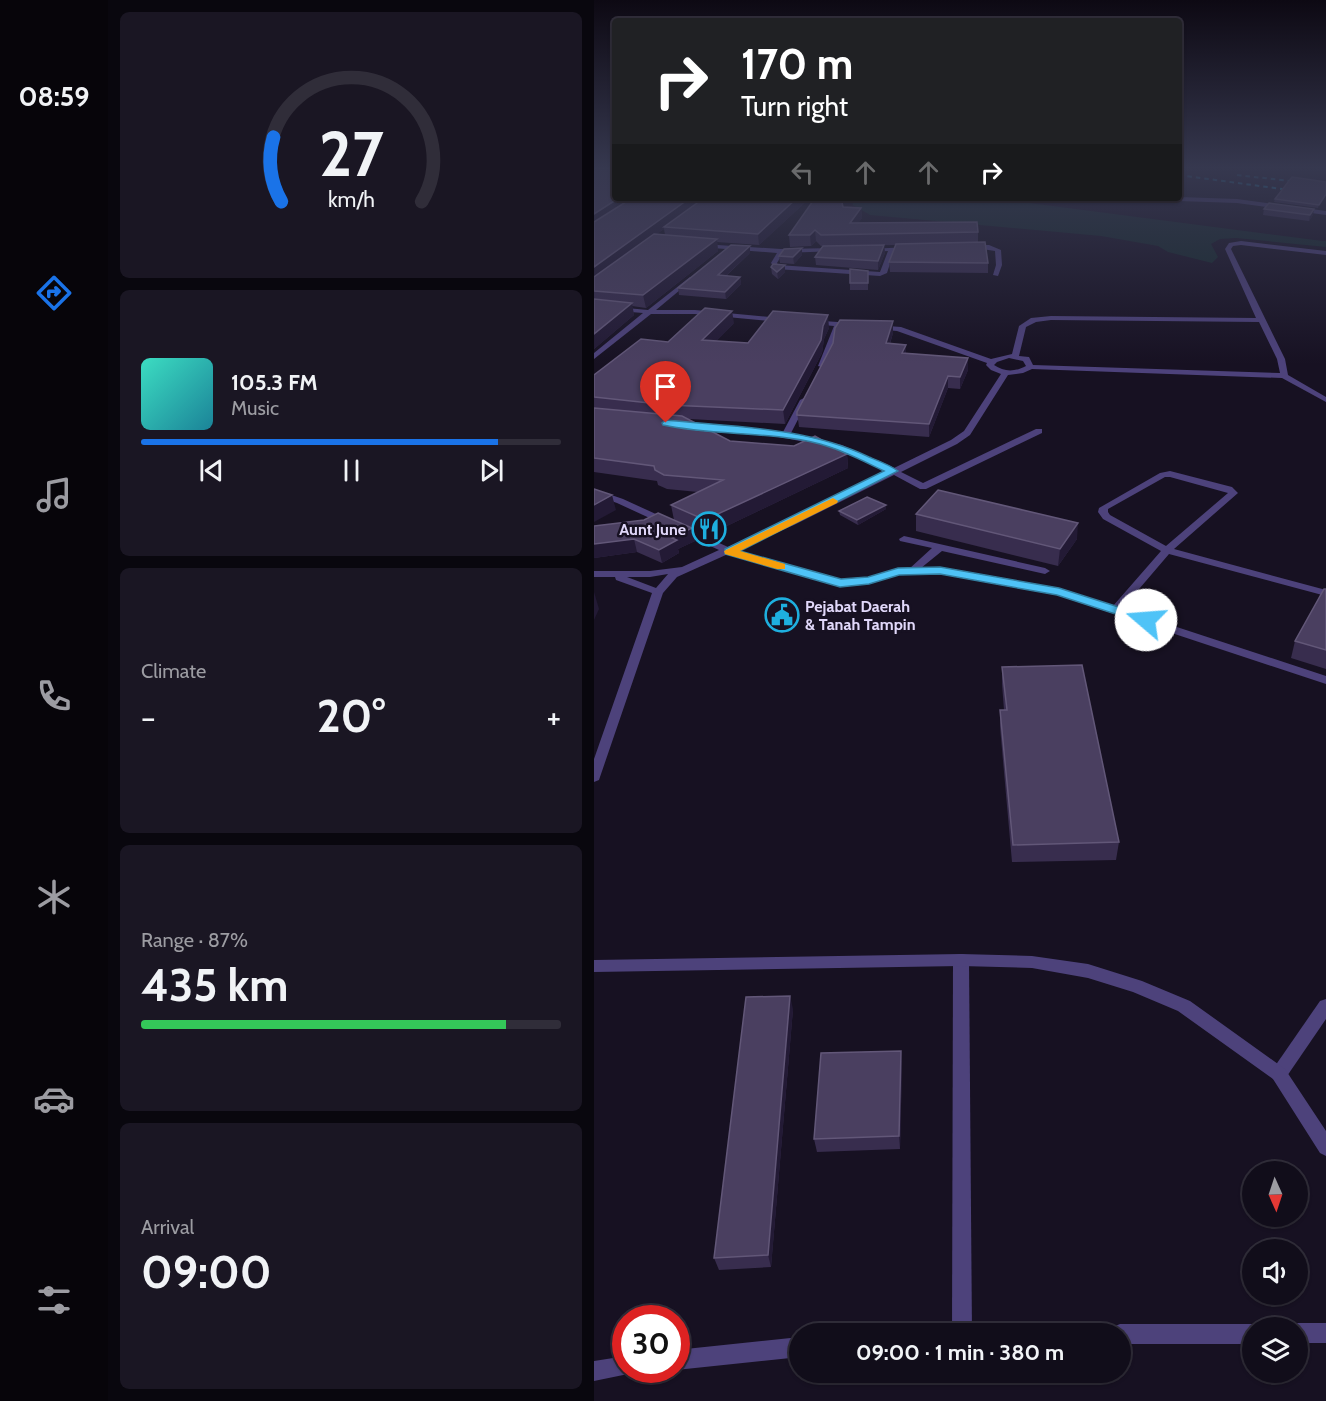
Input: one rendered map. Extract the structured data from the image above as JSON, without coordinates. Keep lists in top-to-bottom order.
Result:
{
  "places": {
    "restaurant": ["Aunt June"],
    "public building": ["Pejabat Daerah & Tanah Tampin"]
  },
  "north": "bottom",
  "page": {
    "tabs": "08:59",
    "turn": ["170 m", "Turn right"],
    "song": ["105.3 FM", "Music"],
    "tile": [
      "Climate",
      ["Range · 87%", "435 km"],
      ["Arrival", "09:00"]
    ],
    "heat": ["−", "20°", "+"],
    "limit": "30",
    "trip": "09:00 · 1 min · 380 m",
    "gauge": ["27", "km/h"]
  }
}
